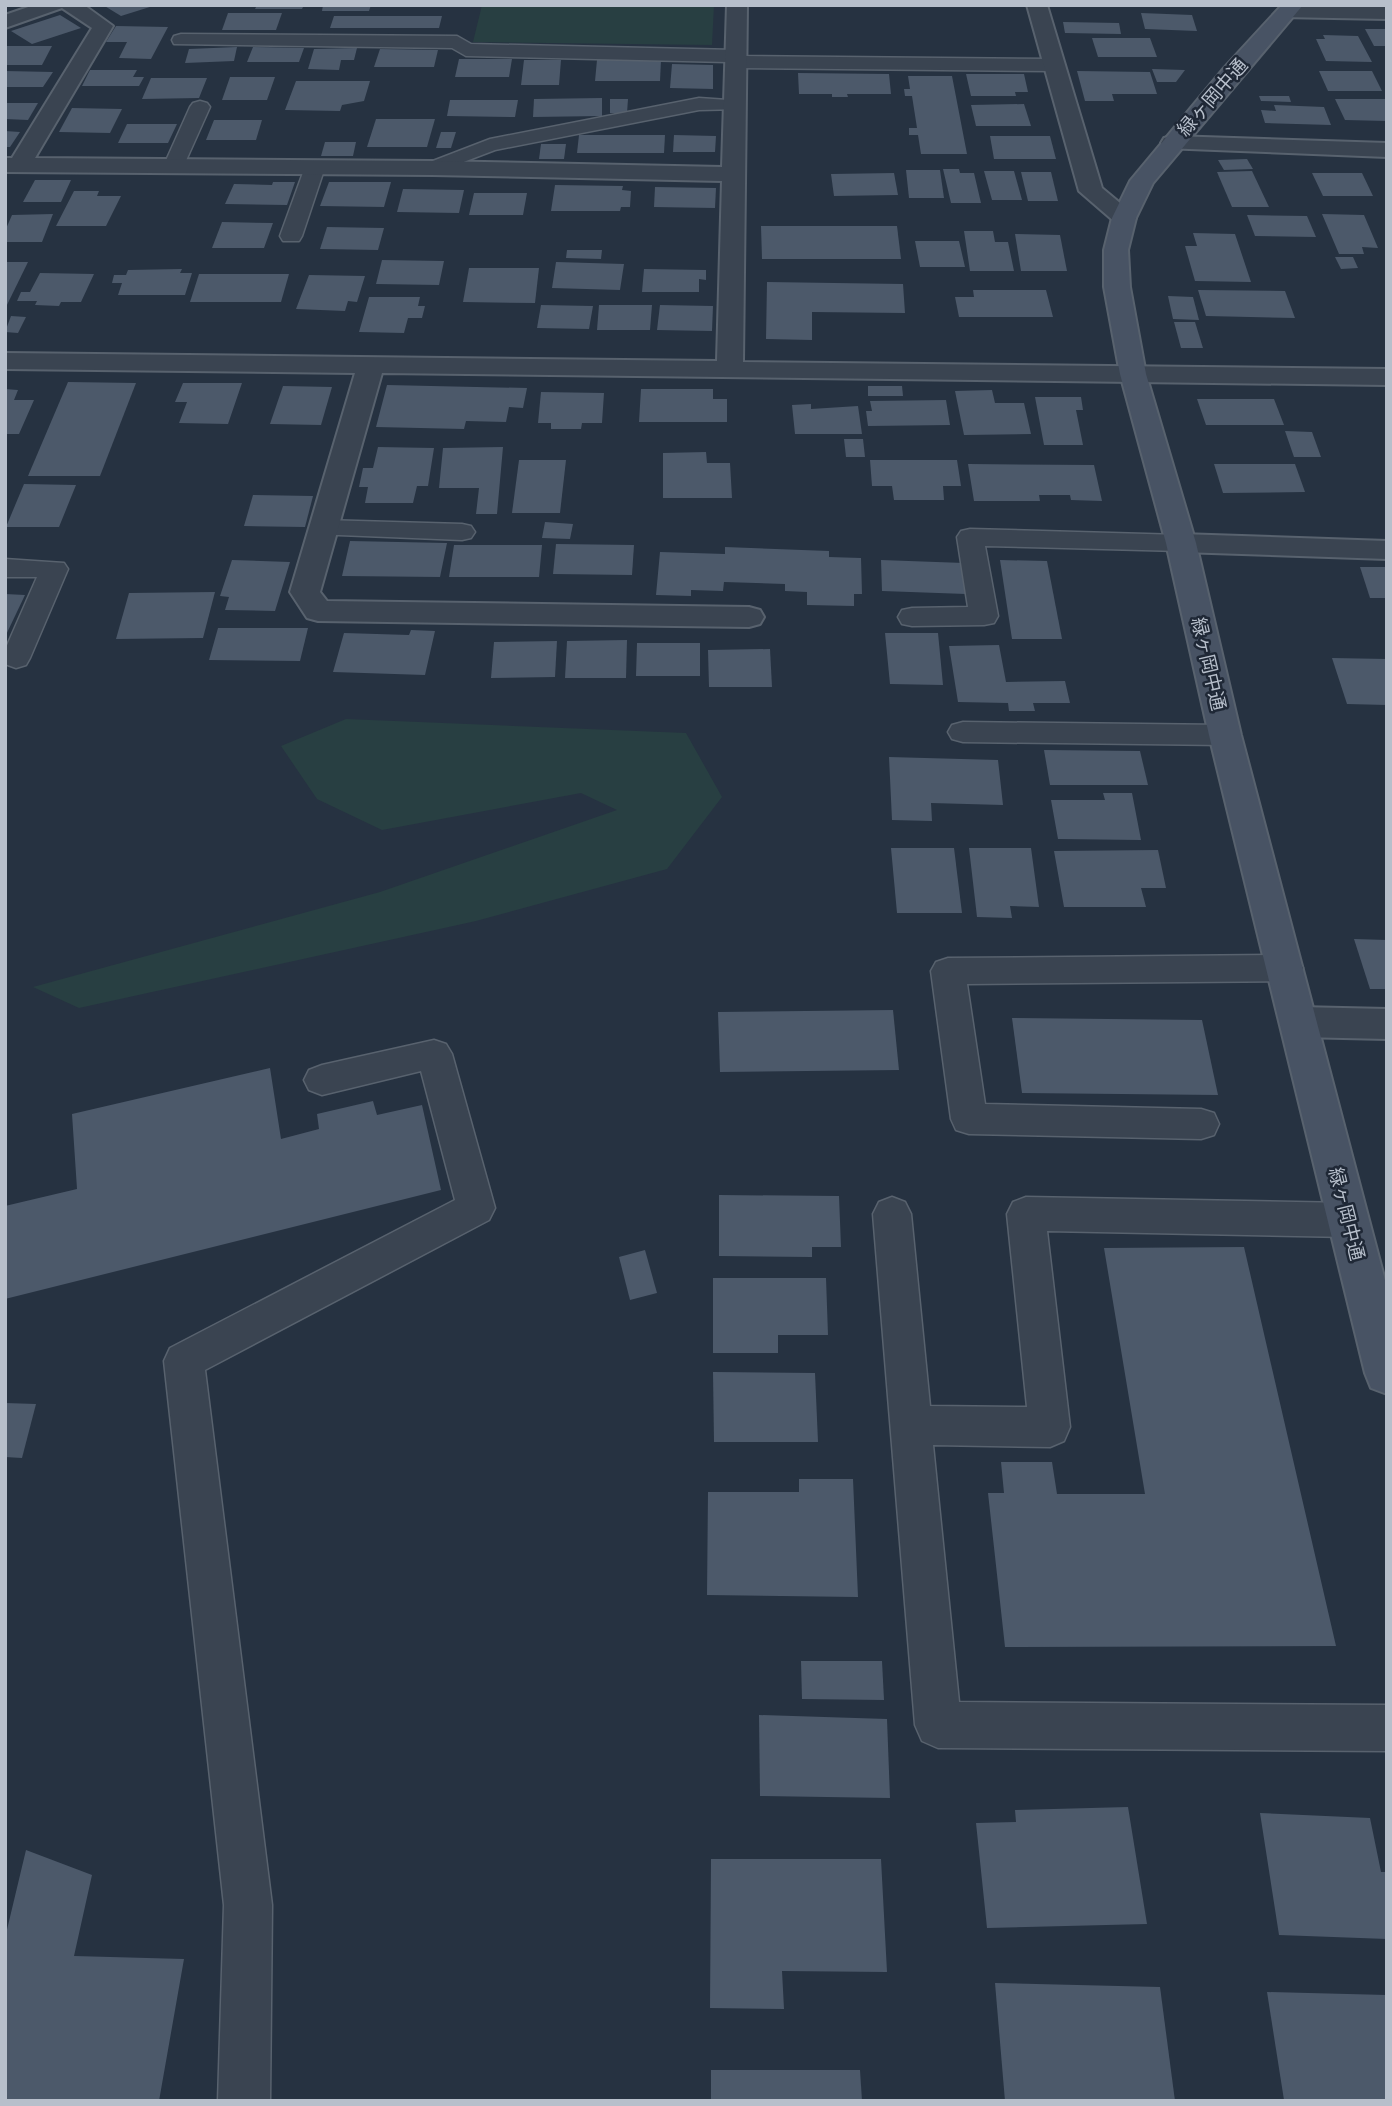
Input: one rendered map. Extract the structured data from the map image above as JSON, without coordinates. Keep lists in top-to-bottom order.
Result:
{
  "streets": {
    "street": ["緑ヶ岡中通"]
  }
}
